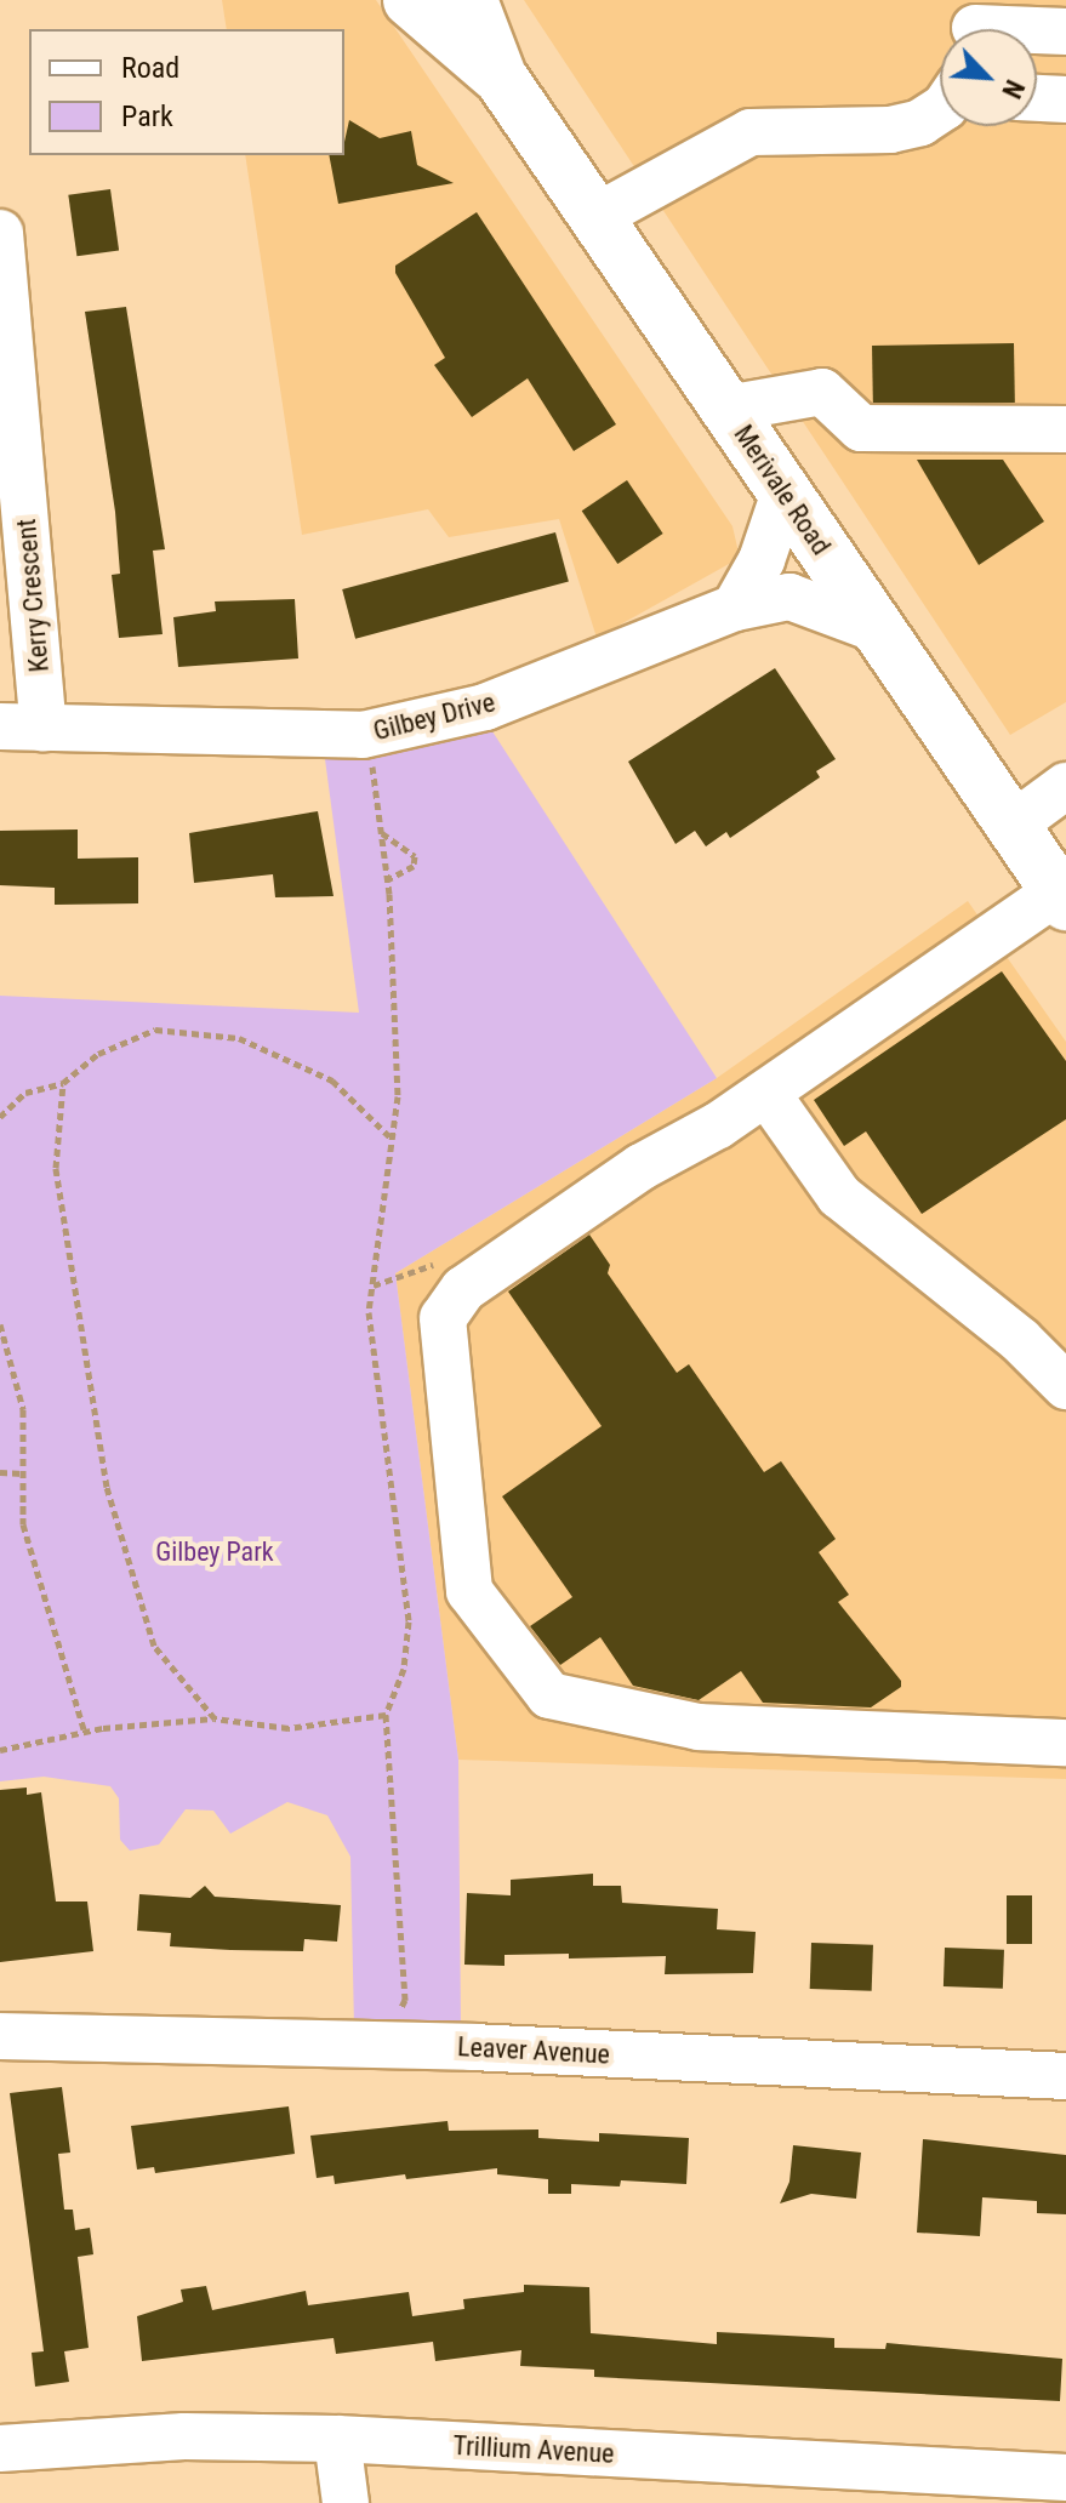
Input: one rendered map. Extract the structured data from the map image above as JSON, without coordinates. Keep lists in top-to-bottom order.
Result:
{
  "streets": {
    "main road": ["Merivale Road"],
    "street": [
      "Kerry Crescent",
      "Gilbey Drive",
      "Leaver Avenue",
      "Trillium Avenue"
    ]
  },
  "crossings": [
    ["Merivale Road", "Gilbey Drive"],
    ["Kerry Crescent", "Gilbey Drive"]
  ],
  "parks": ["Gilbey Park"],
  "legend": ["Road", "Park"],
  "north": "bottom right"
}
